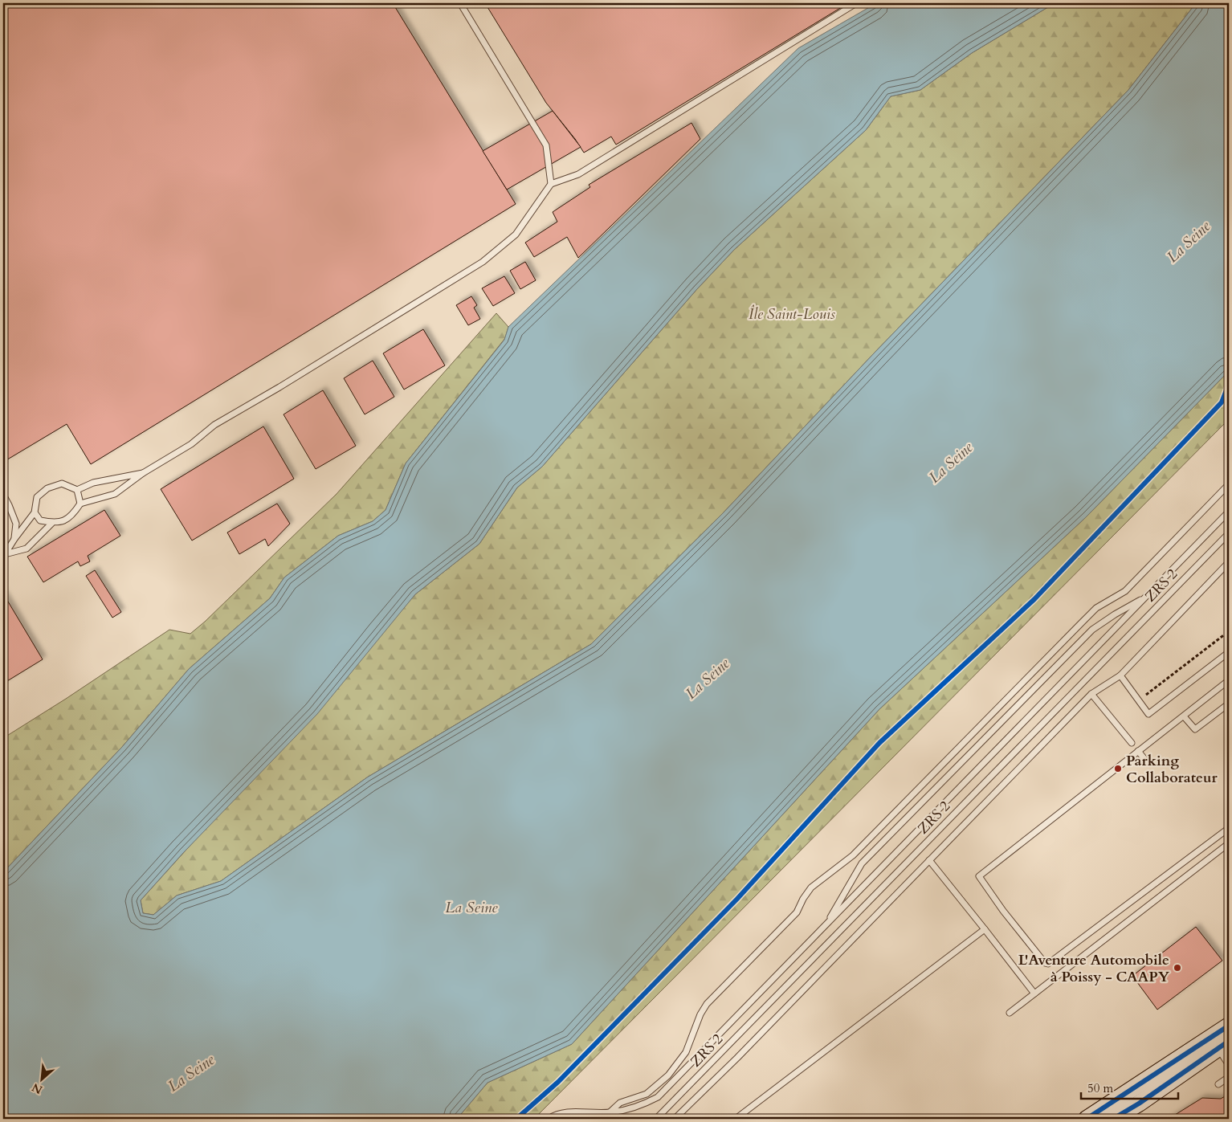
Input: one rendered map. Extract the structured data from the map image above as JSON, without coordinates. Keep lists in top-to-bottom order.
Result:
{
  "streets": {
    "lane": ["ZRS 2"]
  },
  "water": ["La Seine"],
  "parks": ["Île Saint-Louis"],
  "places": ["Parking Collaborateur", "L'Aventure Automobile à Poissy - CAAPY"],
  "scale_bar": "50 m",
  "north": "bottom left"
}
